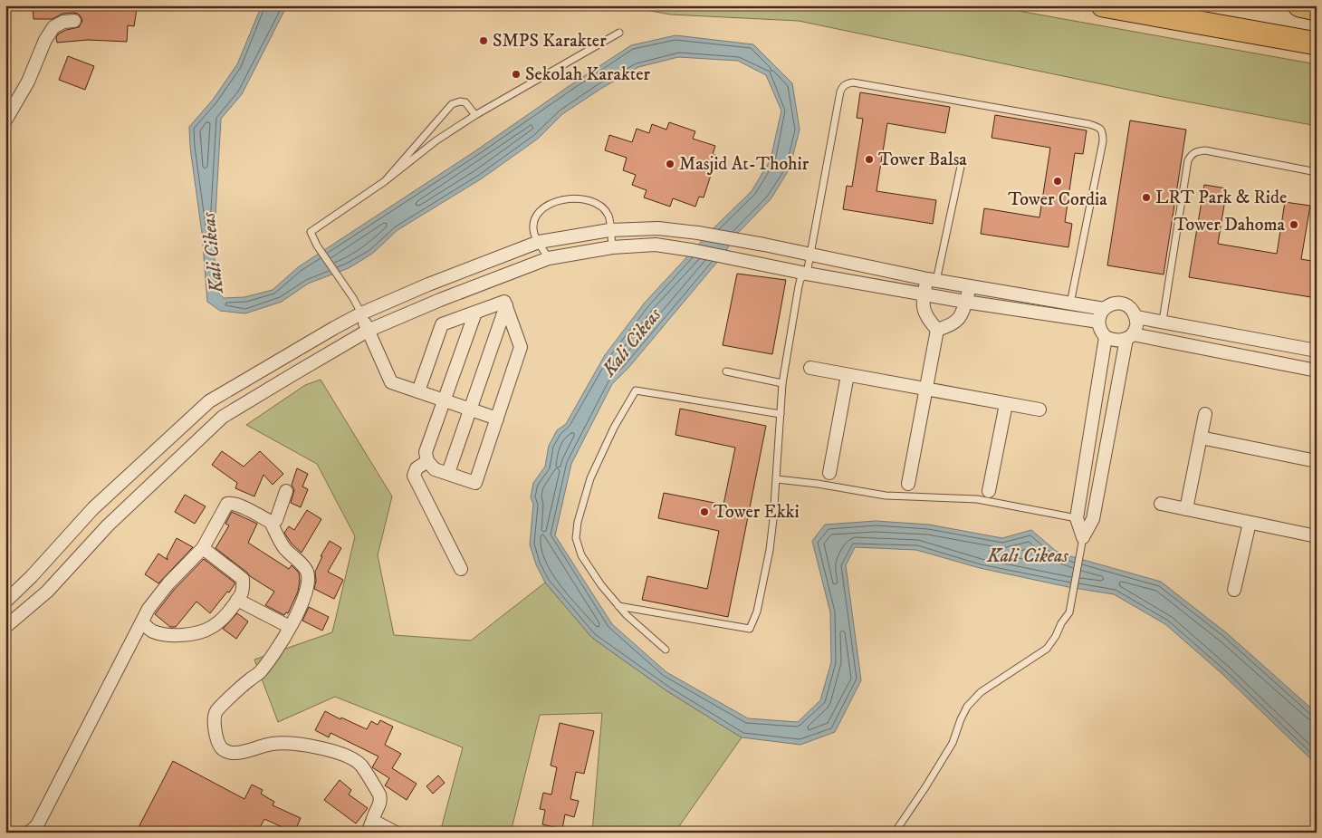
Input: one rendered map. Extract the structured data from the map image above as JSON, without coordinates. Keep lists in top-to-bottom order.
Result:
{
  "water": ["Kali Cikeas"],
  "places": [
    "SMPS Karakter",
    "Sekolah Karakter",
    "Tower Balsa",
    "Masjid At-Thohir",
    "Tower Cordia",
    "LRT Park & Ride",
    "Tower Dahoma",
    "Tower Ekki"
  ]
}
